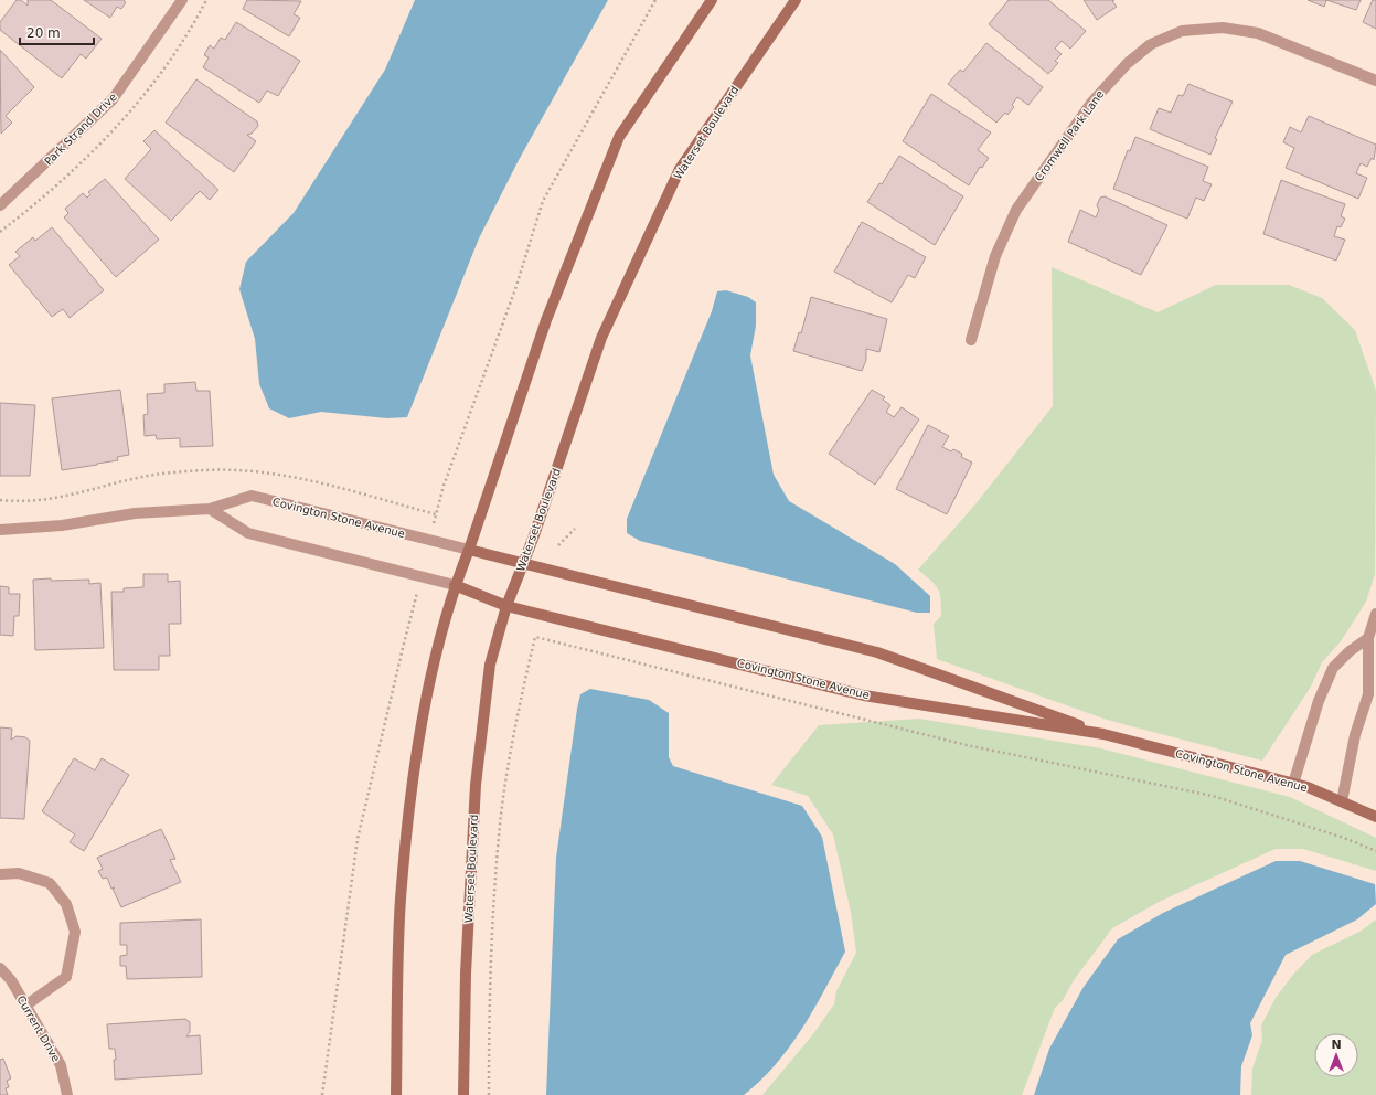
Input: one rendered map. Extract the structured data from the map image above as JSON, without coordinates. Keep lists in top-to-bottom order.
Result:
{
  "streets": {
    "street": [
      "Park Strand Drive",
      "Waterset Boulevard",
      "Cromwell Park Lane",
      "Covington Stone Avenue",
      "Current Drive"
    ]
  },
  "crossings": [
    ["Waterset Boulevard", "Covington Stone Avenue"]
  ],
  "scale_bar": "20 m",
  "north": "top"
}
